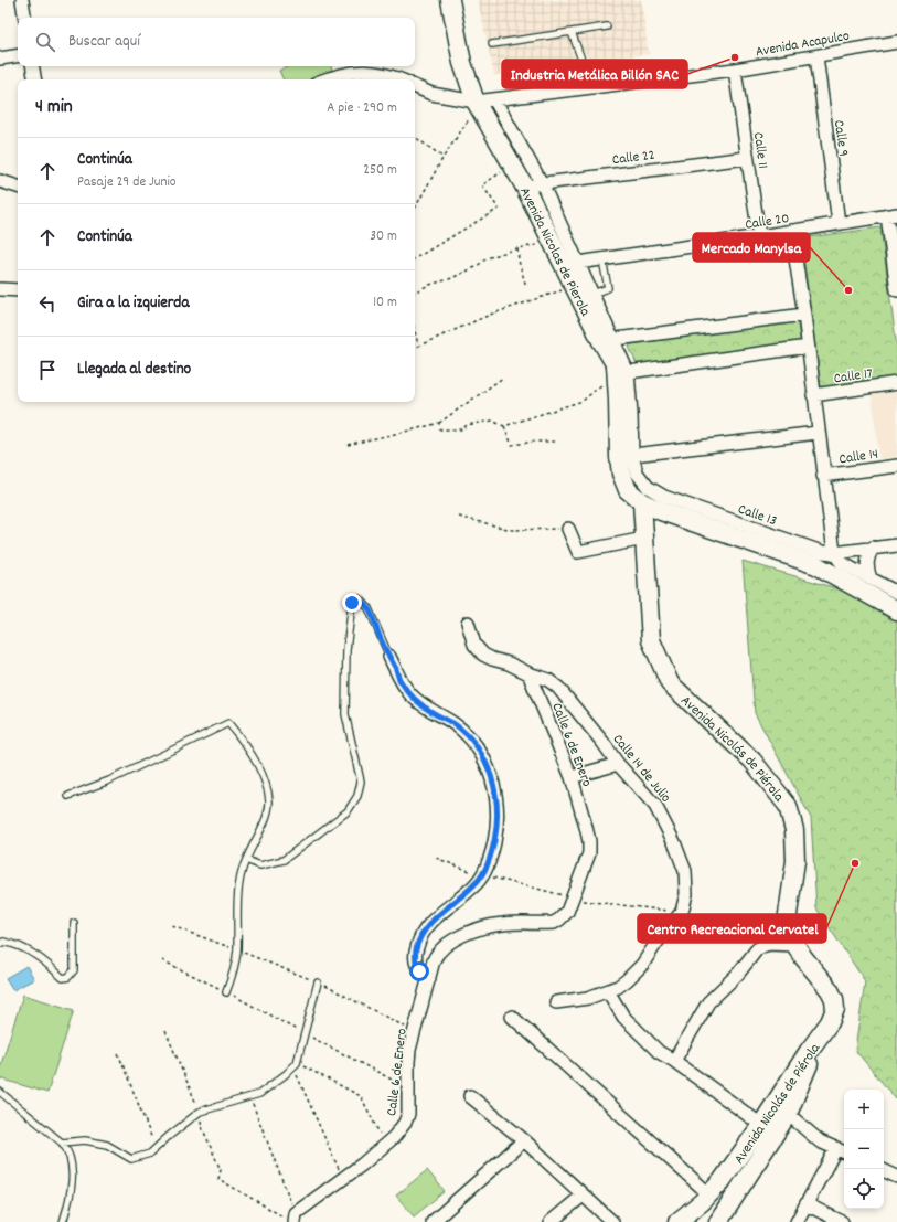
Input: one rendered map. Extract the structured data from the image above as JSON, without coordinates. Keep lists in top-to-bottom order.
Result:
{
  "streets": {
    "street": [
      "Avenida Acapulco",
      "Calle 9",
      "Calle 11",
      "Calle 22",
      "Calle 20",
      "Avenida Nicolas de Pierola",
      "Calle 17",
      "Calle 14",
      "Calle 13",
      "Calle 6 de Enero",
      "Avenida Nicolás de Piérola",
      "Calle 14 de Julio"
    ]
  },
  "crossings": [
    ["Avenida Acapulco", "Calle 9"],
    ["Avenida Acapulco", "Calle 11"],
    ["Avenida Acapulco", "Avenida Nicolas de Pierola"],
    ["Calle 9", "Calle 20"],
    ["Calle 11", "Calle 22"],
    ["Calle 11", "Calle 20"],
    ["Calle 22", "Avenida Nicolas de Pierola"],
    ["Calle 20", "Avenida Nicolas de Pierola"],
    ["Avenida Nicolas de Pierola", "Calle 13"],
    ["Avenida Nicolas de Pierola", "Avenida Nicolás de Piérola"],
    ["Calle 6 de Enero", "Calle 14 de Julio"]
  ],
  "places": ["Industria Metálica Billón SAC", "Mercado Manylsa", "Centro Recreacional Cervatel"],
  "page": {
    "search": "Buscar aquí",
    "heading": ["4 min", "A pie · 290 m"],
    "list": [
      ["Continúa", "Pasaje 29 de Junio", "250 m"],
      ["Continúa", "30 m"],
      ["Gira a la izquierda", "10 m"],
      "Llegada al destino"
    ],
    "map_buttons": ["+", "−"]
  }
}
